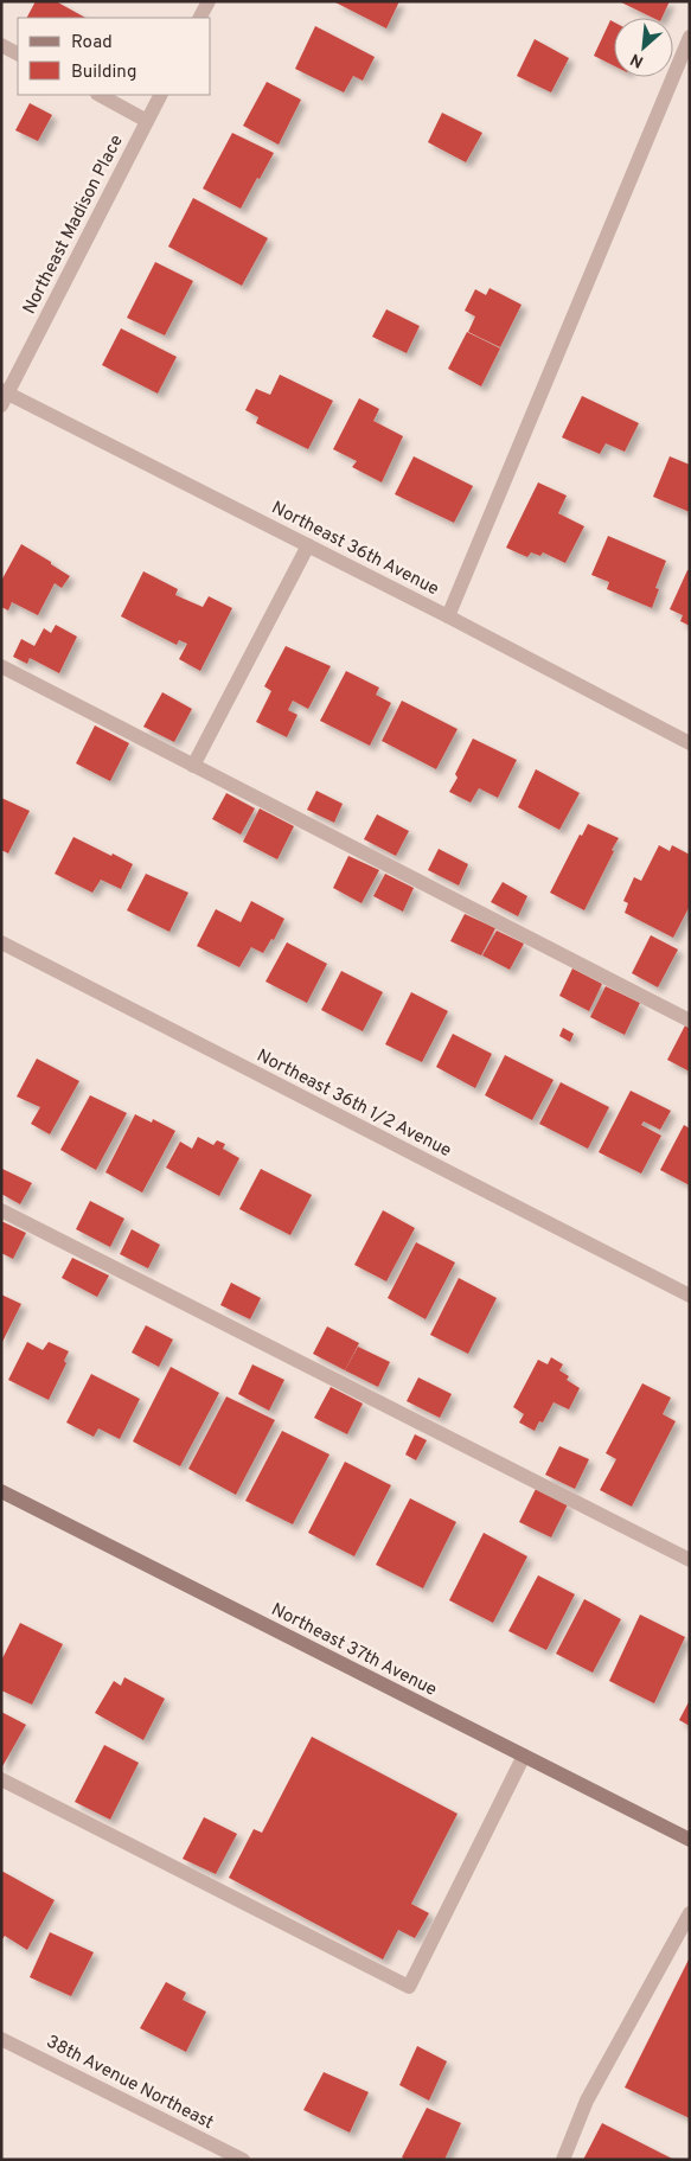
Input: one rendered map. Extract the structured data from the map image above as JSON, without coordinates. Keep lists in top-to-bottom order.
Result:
{
  "streets": {
    "street": [
      "Northeast Madison Place",
      "Northeast 36th Avenue",
      "Northeast 36th 1/2 Avenue",
      "Northeast 37th Avenue",
      "38th Avenue Northeast"
    ]
  },
  "crossings": [
    ["Northeast Madison Place", "Northeast 36th Avenue"]
  ],
  "legend": ["Road", "Building"],
  "north": "bottom left"
}
